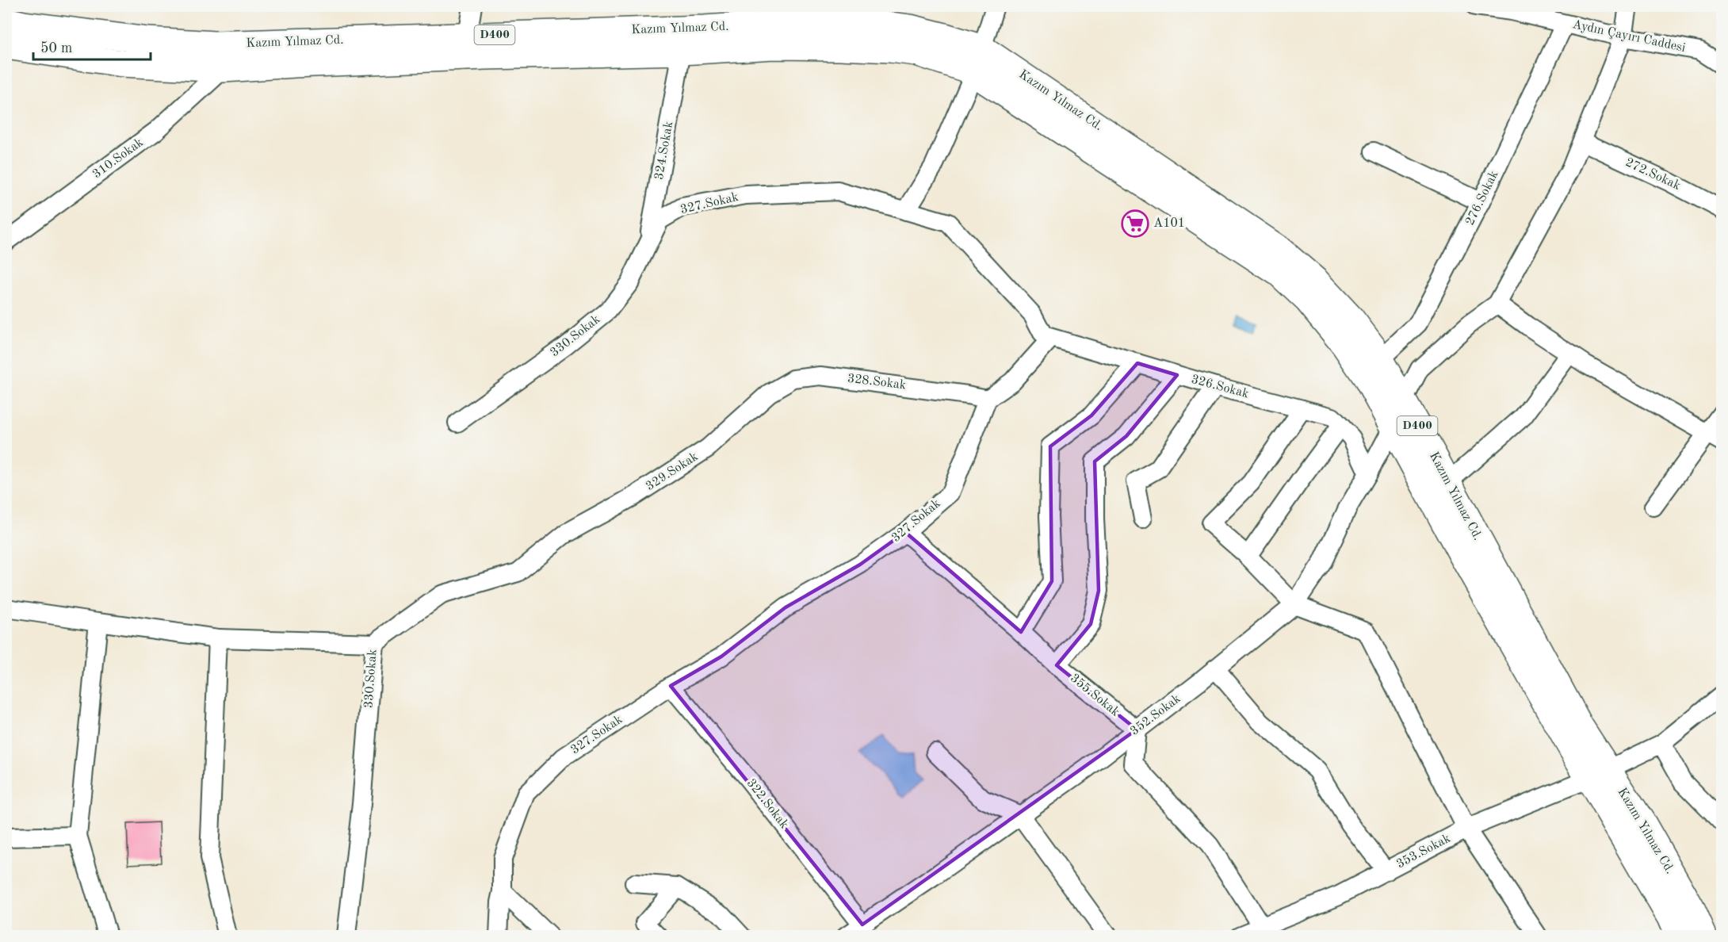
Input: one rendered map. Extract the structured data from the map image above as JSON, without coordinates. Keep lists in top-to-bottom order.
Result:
{
  "streets": {
    "highway": ["Kazım Yılmaz Cd.", "D400"],
    "street": [
      "Aydın Çayırı Caddesi",
      "324.Sokak",
      "310.Sokak",
      "272.Sokak",
      "276.Sokak",
      "327.Sokak",
      "330.Sokak",
      "328.Sokak",
      "326.Sokak",
      "329.Sokak",
      "355.Sokak",
      "352.Sokak",
      "322.Sokak",
      "353.Sokak"
    ]
  },
  "crossings": [
    ["Kazım Yılmaz Cd.", "324.Sokak"],
    ["Kazım Yılmaz Cd.", "310.Sokak"],
    ["Kazım Yılmaz Cd.", "276.Sokak"],
    ["Kazım Yılmaz Cd.", "352.Sokak"],
    ["Kazım Yılmaz Cd.", "353.Sokak"],
    ["Aydın Çayırı Caddesi", "276.Sokak"],
    ["324.Sokak", "330.Sokak"],
    ["327.Sokak", "330.Sokak"],
    ["327.Sokak", "328.Sokak"],
    ["327.Sokak", "326.Sokak"],
    ["327.Sokak", "355.Sokak"],
    ["327.Sokak", "322.Sokak"],
    ["330.Sokak", "329.Sokak"],
    ["328.Sokak", "329.Sokak"],
    ["326.Sokak", "352.Sokak"],
    ["355.Sokak", "352.Sokak"],
    ["352.Sokak", "322.Sokak"]
  ],
  "places": {
    "supermarket": ["A101"]
  },
  "scale_bar": "50 m"
}
